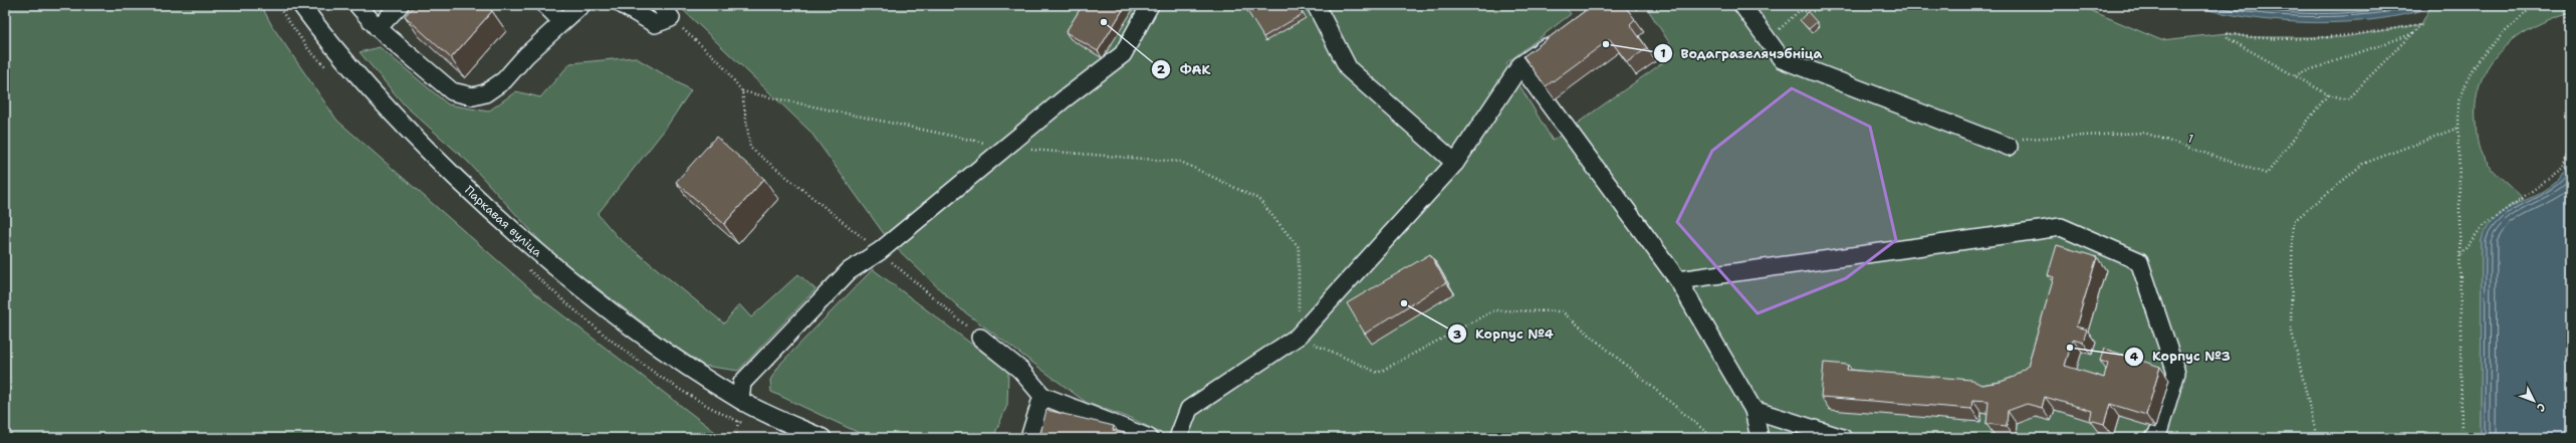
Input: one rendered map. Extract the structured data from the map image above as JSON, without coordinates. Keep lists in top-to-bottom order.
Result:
{
  "streets": {
    "street": ["Паркавая вуліца"],
    "path": ["1"]
  },
  "places": [
    "ФАК",
    "Водагразелячэбніца",
    "Корпус №4",
    "Корпус №3"
  ],
  "north": "bottom right"
}
